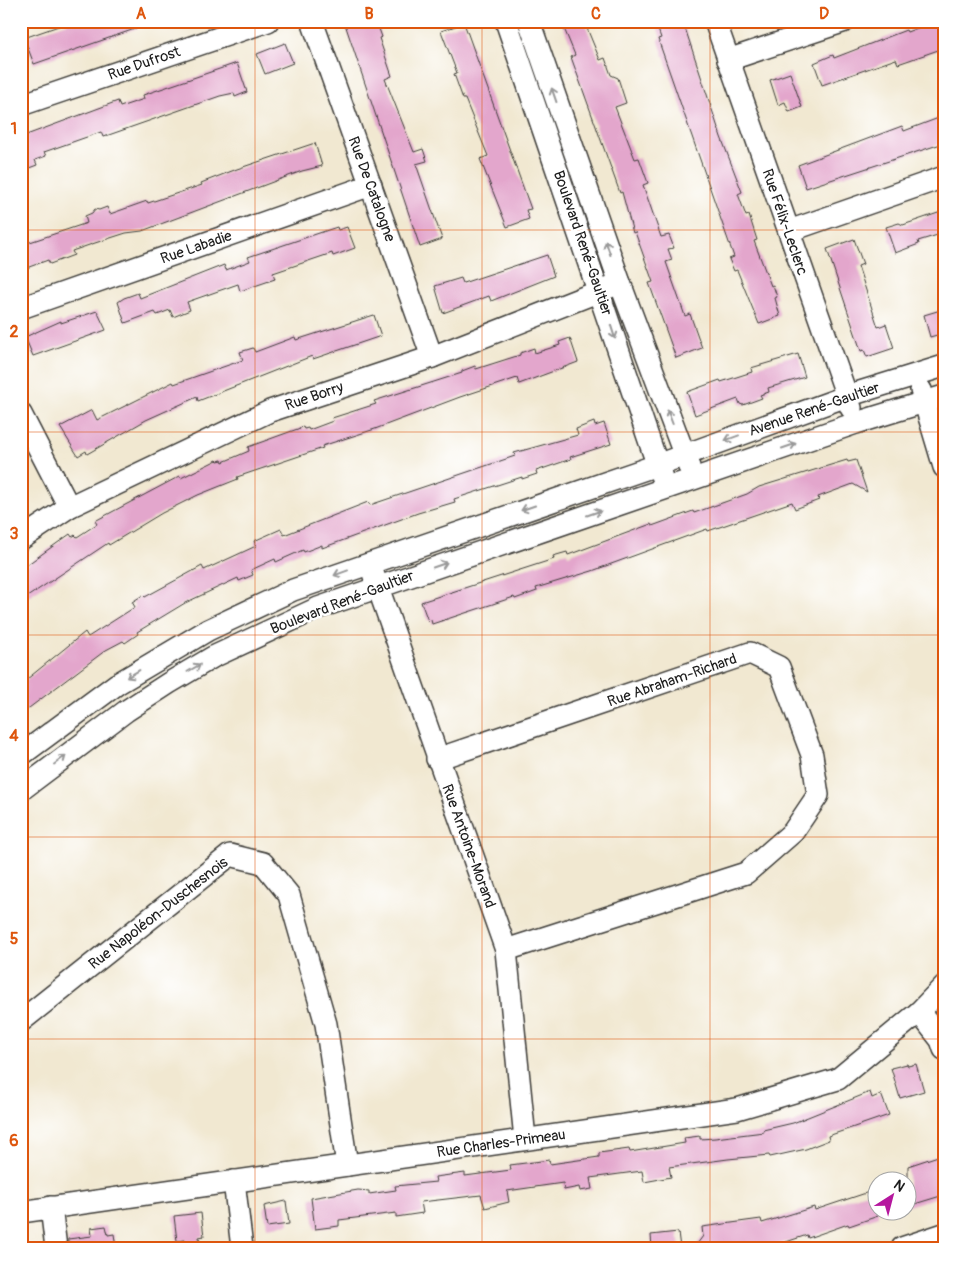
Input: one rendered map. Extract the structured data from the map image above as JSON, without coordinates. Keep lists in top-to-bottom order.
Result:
{
  "streets": {
    "street": [
      "Rue Dufrost",
      "Rue De Catalogne",
      "Rue Félix-Leclerc",
      "Boulevard René-Gaultier",
      "Rue Labadie",
      "Rue Borry",
      "Avenue René-Gaultier",
      "Rue Abraham-Richard",
      "Rue Antoine-Morand",
      "Rue Napoléon-Duschesnois",
      "Rue Charles-Primeau"
    ]
  },
  "crossings": [
    ["Rue De Catalogne", "Rue Labadie"],
    ["Rue De Catalogne", "Rue Borry"],
    ["Rue Félix-Leclerc", "Avenue René-Gaultier"],
    ["Boulevard René-Gaultier", "Rue Borry"],
    ["Boulevard René-Gaultier", "Avenue René-Gaultier"],
    ["Boulevard René-Gaultier", "Rue Antoine-Morand"],
    ["Rue Abraham-Richard", "Rue Antoine-Morand"],
    ["Rue Antoine-Morand", "Rue Charles-Primeau"],
    ["Rue Napoléon-Duschesnois", "Rue Charles-Primeau"]
  ],
  "north": "top right",
  "grid": {
    "columns": [
      "A",
      "B",
      "C",
      "D"
    ],
    "rows": [
      "1",
      "2",
      "3",
      "4",
      "5",
      "6"
    ]
  }
}
